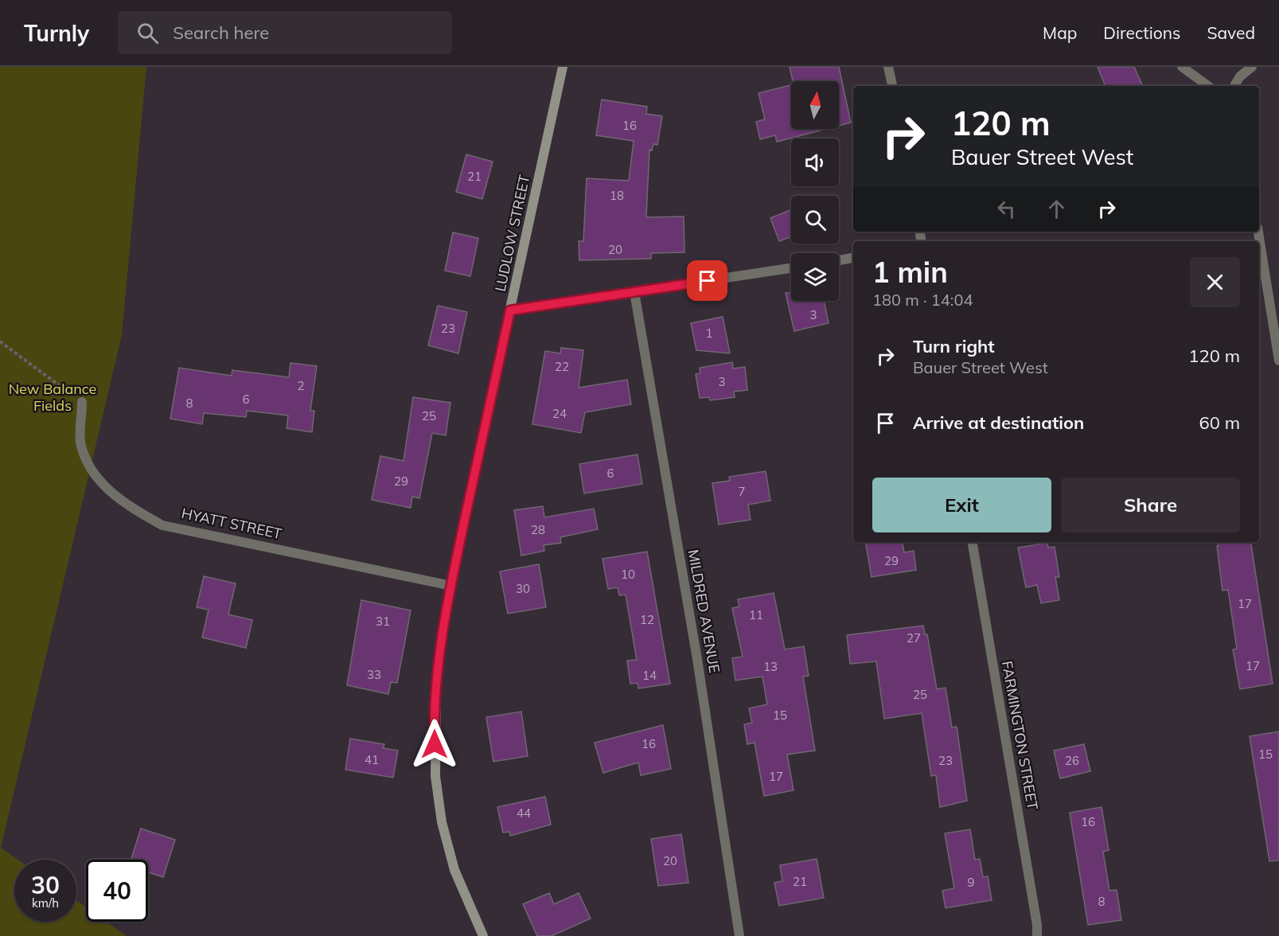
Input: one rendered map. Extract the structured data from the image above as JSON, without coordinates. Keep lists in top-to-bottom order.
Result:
{
  "streets": {
    "street": [
      "LUDLOW STREET",
      "HYATT STREET",
      "MILDRED AVENUE",
      "FARMINGTON STREET"
    ]
  },
  "crossings": [
    ["LUDLOW STREET", "HYATT STREET"]
  ],
  "parks": ["New Balance Fields"],
  "house_numbers": [
    "16",
    "21",
    "18",
    "20",
    "3",
    "23",
    "1",
    "22",
    "3",
    "2",
    "6",
    "8",
    "24",
    "25",
    "6",
    "29",
    "7",
    "28",
    "29",
    "10",
    "30",
    "17",
    "11",
    "12",
    "31",
    "27",
    "17",
    "13",
    "33",
    "14",
    "25",
    "15",
    "16",
    "15",
    "41",
    "23",
    "26",
    "17",
    "44",
    "16",
    "20",
    "21",
    "9",
    "8"
  ],
  "north": "top",
  "page": {
    "header": "Turnly",
    "search": "Search here",
    "nav": ["Map", "Directions", "Saved"],
    "turn": ["120 m", "Bauer Street West"],
    "heading": ["1 min", "180 m · 14:04"],
    "list": [
      {
        "name": "Turn right",
        "note": "Bauer Street West",
        "value": "120 m"
      },
      {
        "name": "Arrive at destination",
        "value": "60 m"
      }
    ],
    "buttons": ["Exit", "Share"],
    "speed": "30 km/h",
    "limit": "40"
  }
}
